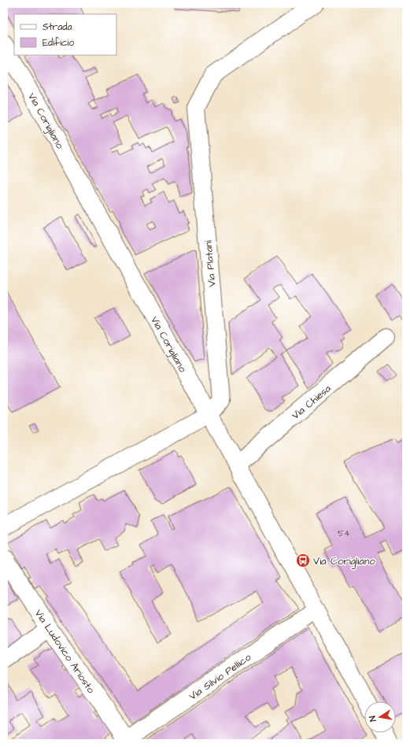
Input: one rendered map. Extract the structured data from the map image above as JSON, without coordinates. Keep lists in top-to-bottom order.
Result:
{
  "streets": {
    "street": [
      "Via Corigliano",
      "Via Platani",
      "Via Chiesa",
      "Via Ludovico Ariosto",
      "Via Silvio Pellico"
    ]
  },
  "crossings": [
    ["Via Corigliano", "Via Platani"],
    ["Via Corigliano", "Via Chiesa"],
    ["Via Corigliano", "Via Silvio Pellico"],
    ["Via Ludovico Ariosto", "Via Silvio Pellico"]
  ],
  "places": {
    "bus stop": ["Via Corigliano"]
  },
  "house_numbers": ["54"],
  "legend": ["Strada", "Edificio"],
  "north": "left"
}
